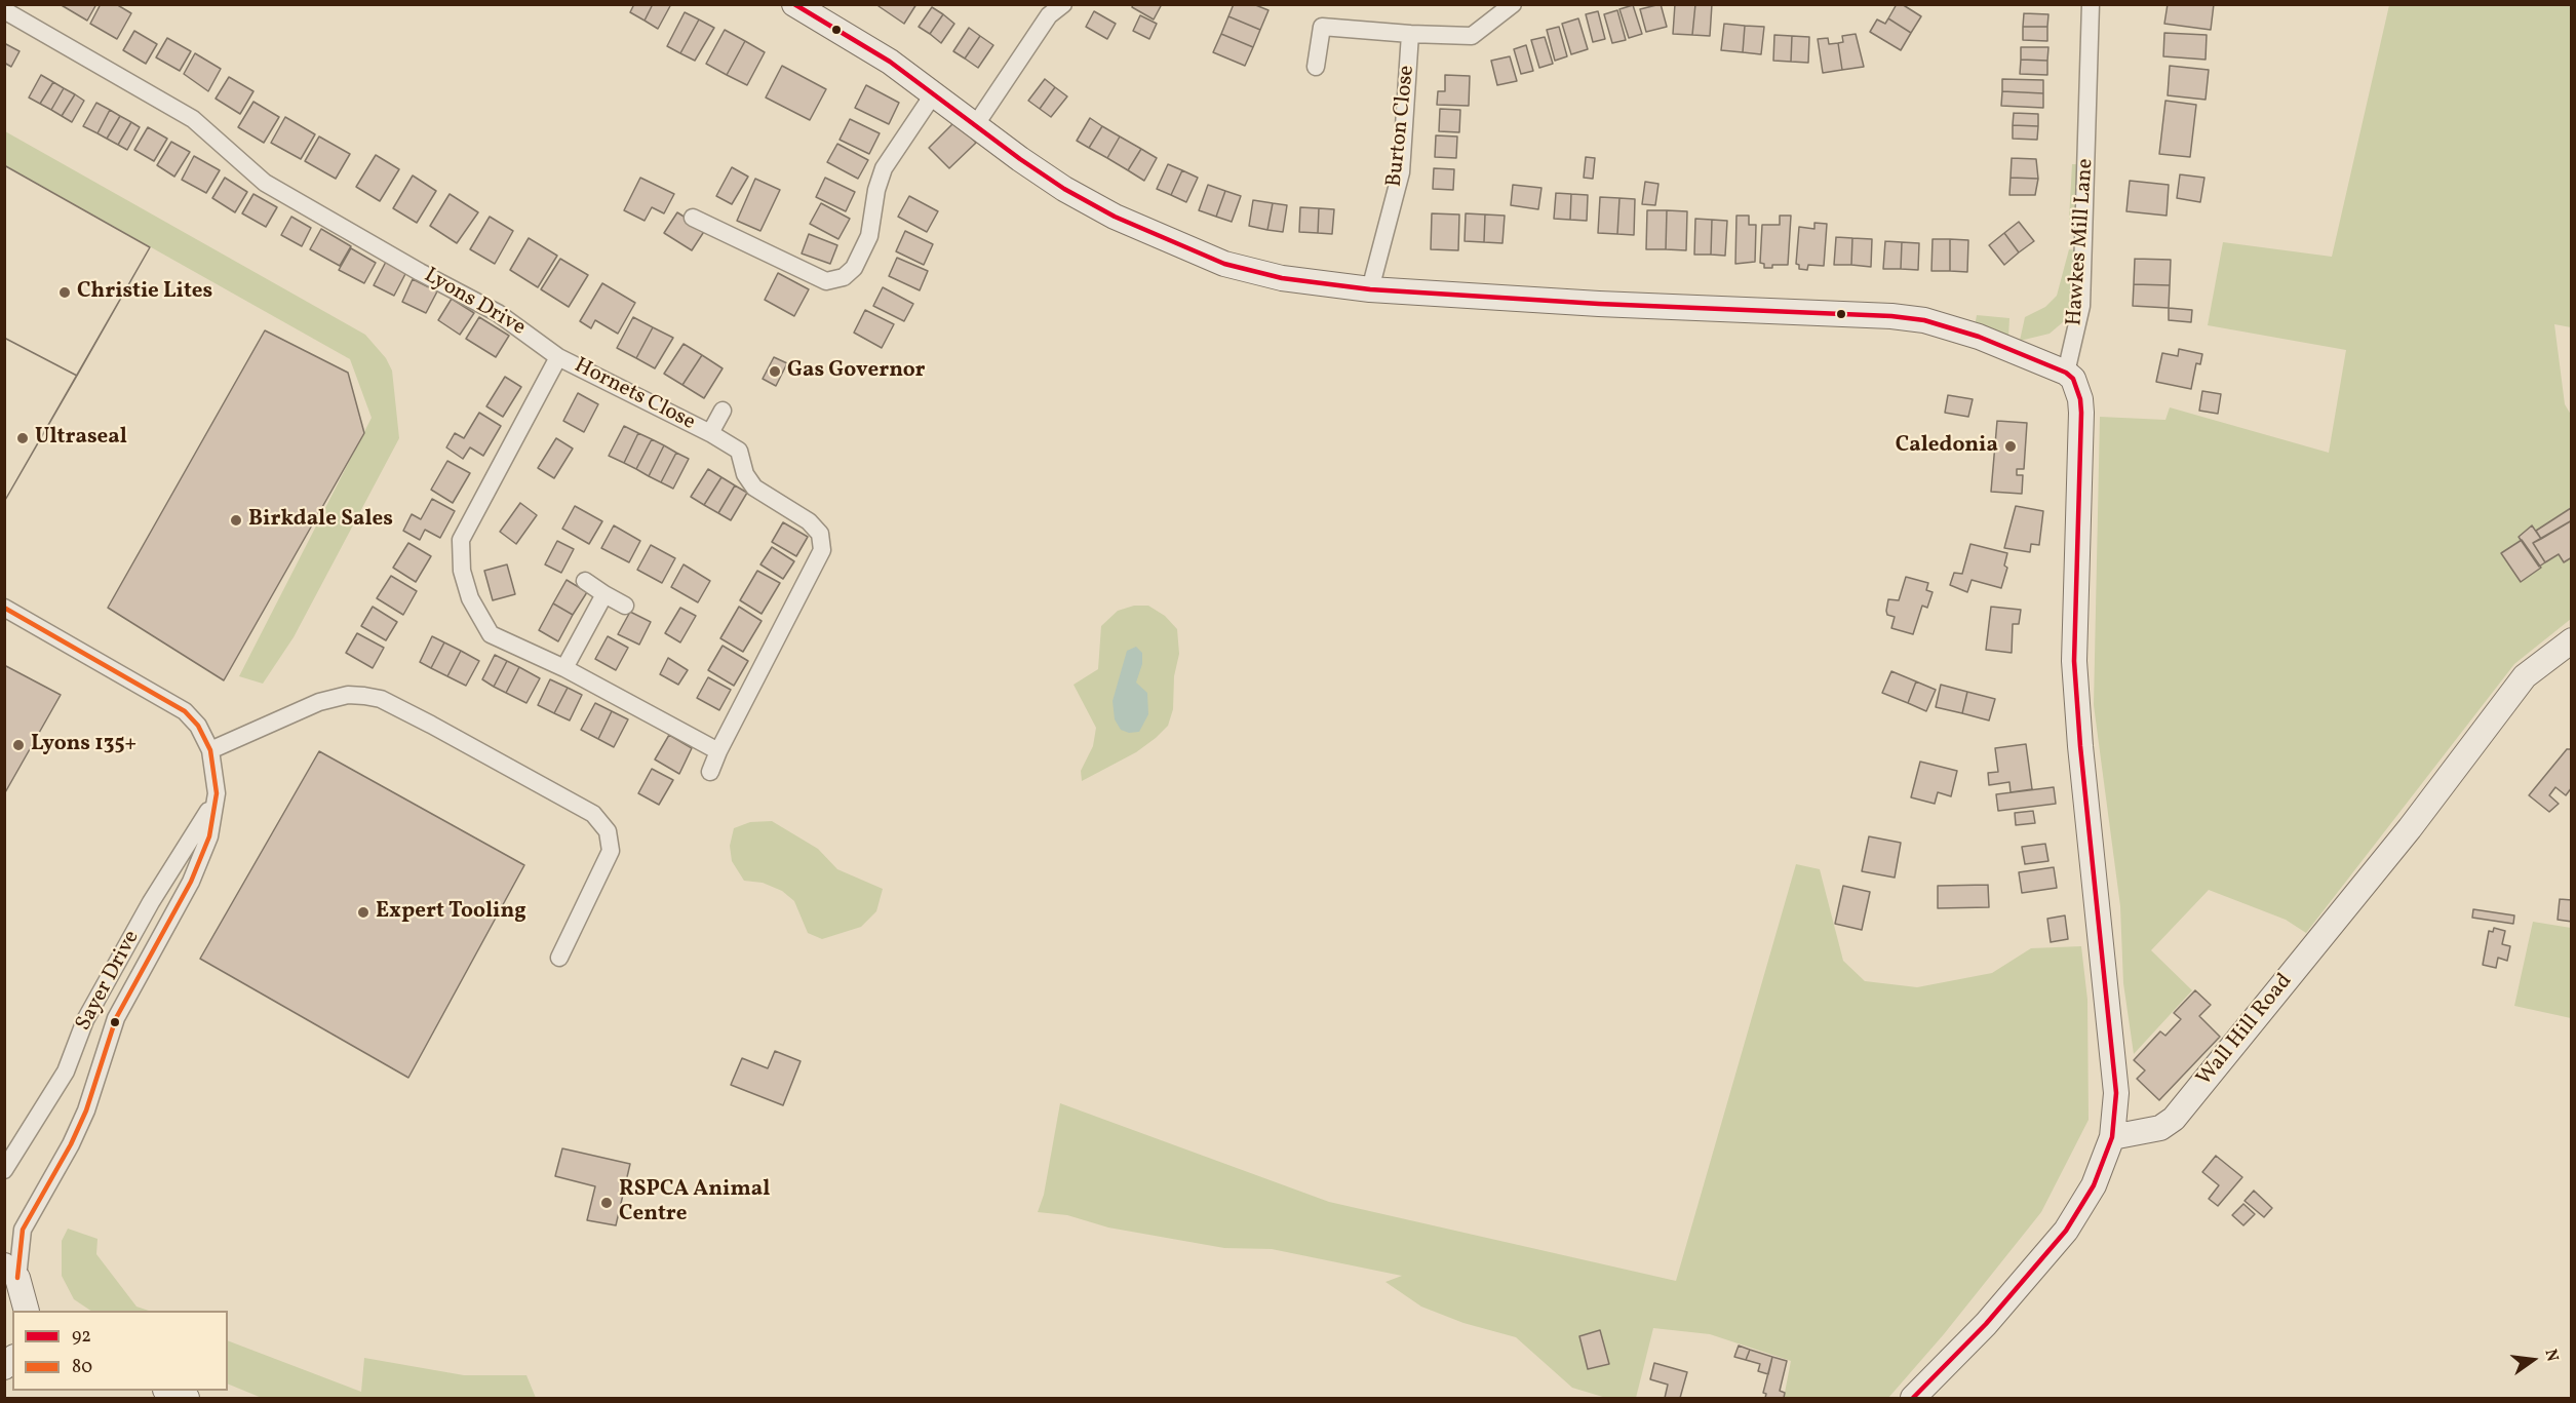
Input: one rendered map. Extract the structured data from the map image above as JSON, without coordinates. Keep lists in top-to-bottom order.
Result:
{
  "streets": {
    "street": [
      "Burton Close",
      "Hawkes Mill Lane",
      "Lyons Drive",
      "Hornets Close",
      "Sayer Drive",
      "Wall Hill Road"
    ]
  },
  "crossings": [
    ["Lyons Drive", "Hornets Close"]
  ],
  "places": [
    "Christie Lites",
    "Gas Governor",
    "Ultraseal",
    "Caledonia",
    "Birkdale Sales",
    "Lyons 135+",
    "Expert Tooling",
    "RSPCA Animal Centre"
  ],
  "lines": ["transit line 92", "transit line 80"],
  "legend": ["92", "80"],
  "north": "right"
}
